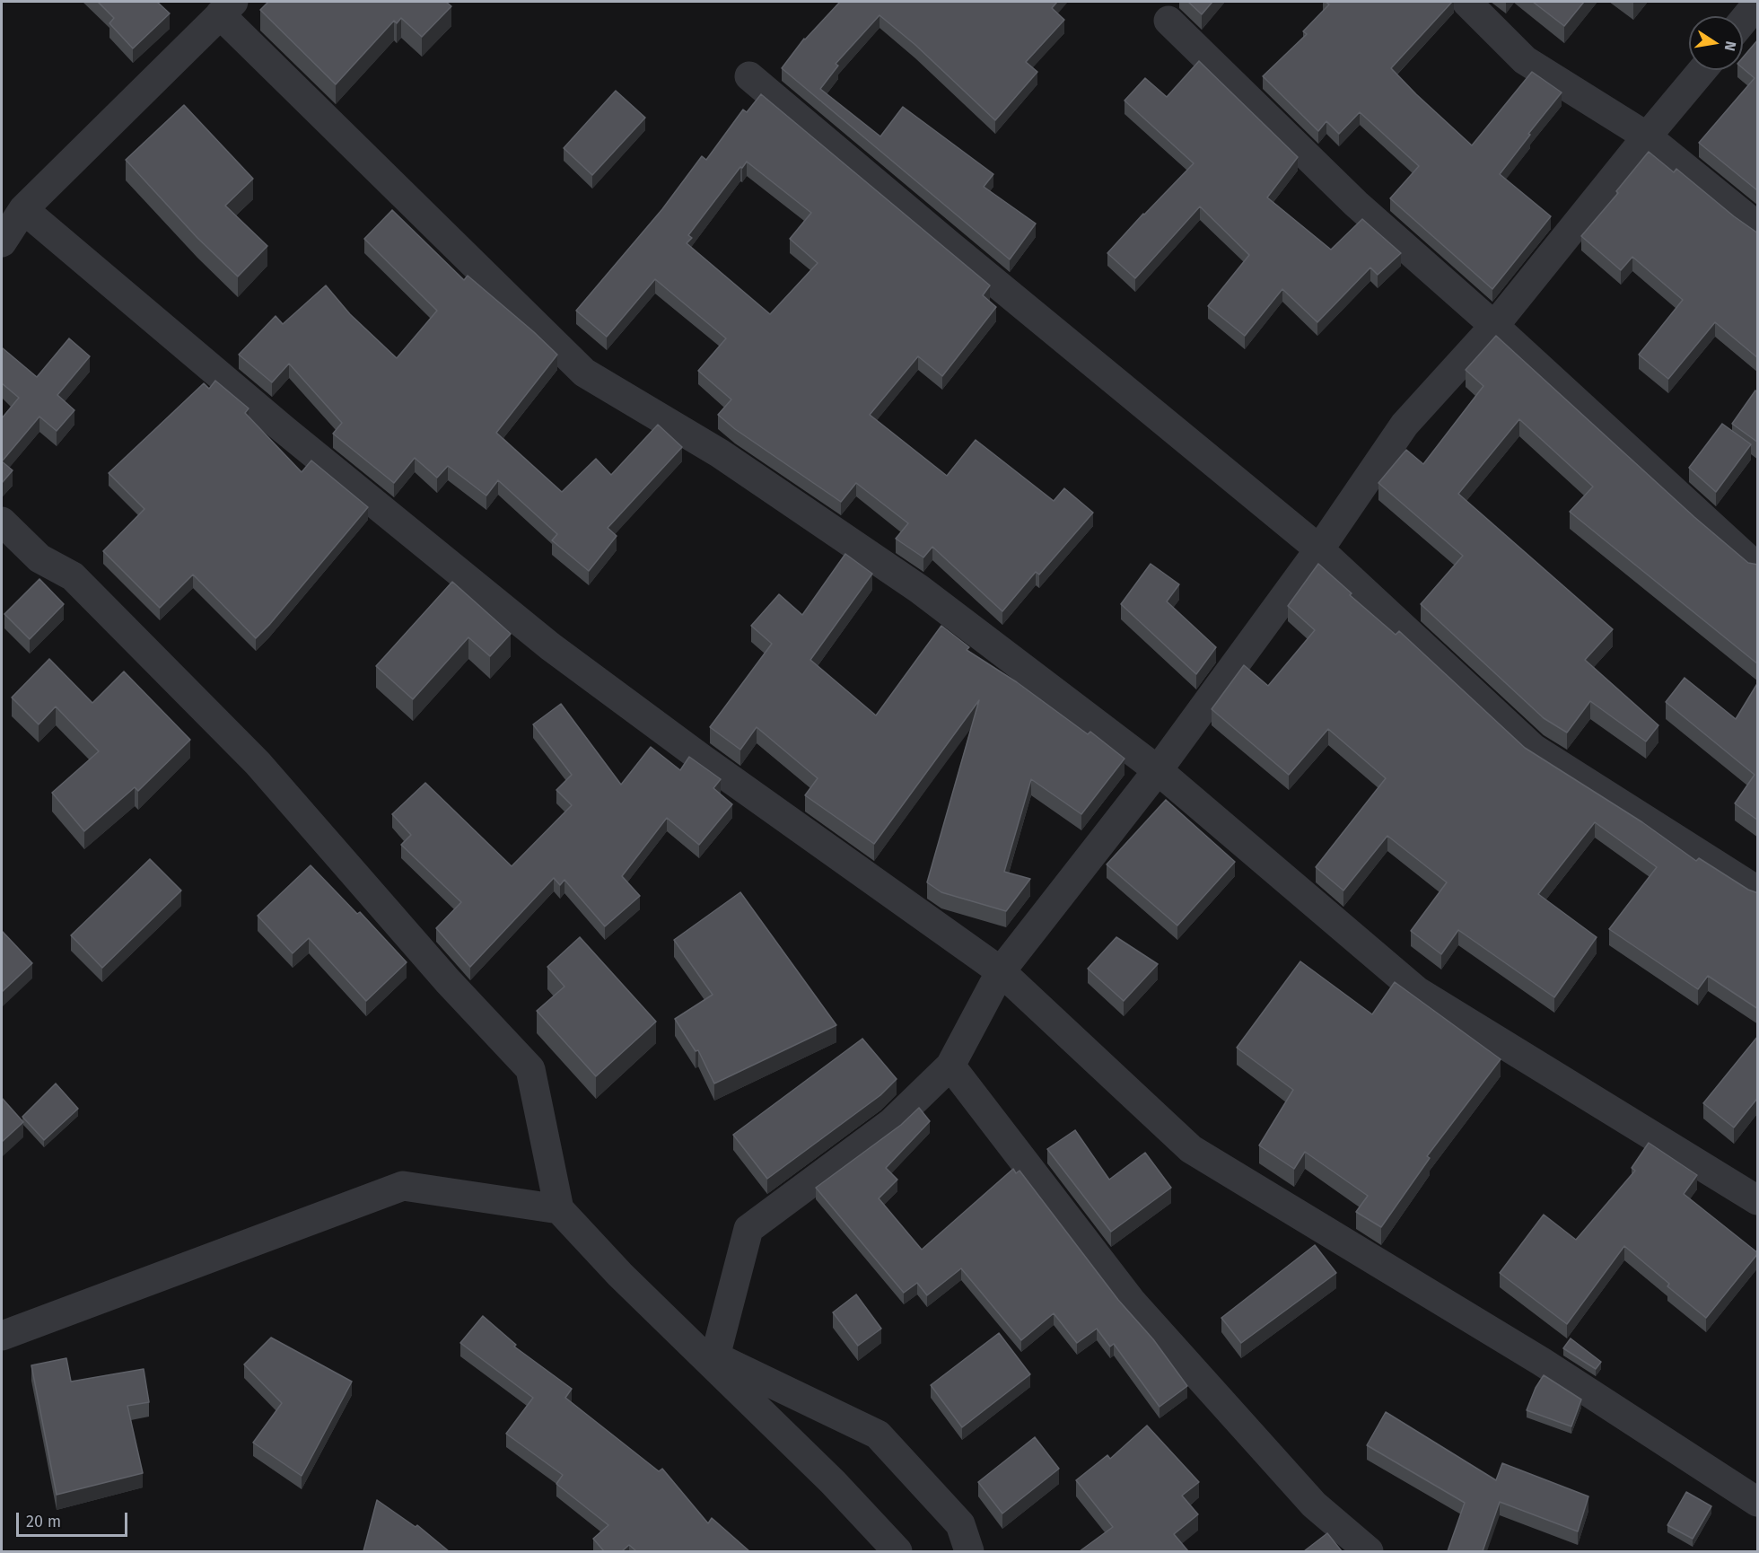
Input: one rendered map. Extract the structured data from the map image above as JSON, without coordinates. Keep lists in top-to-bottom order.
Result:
{
  "scale_bar": "20 m",
  "north": "right"
}
